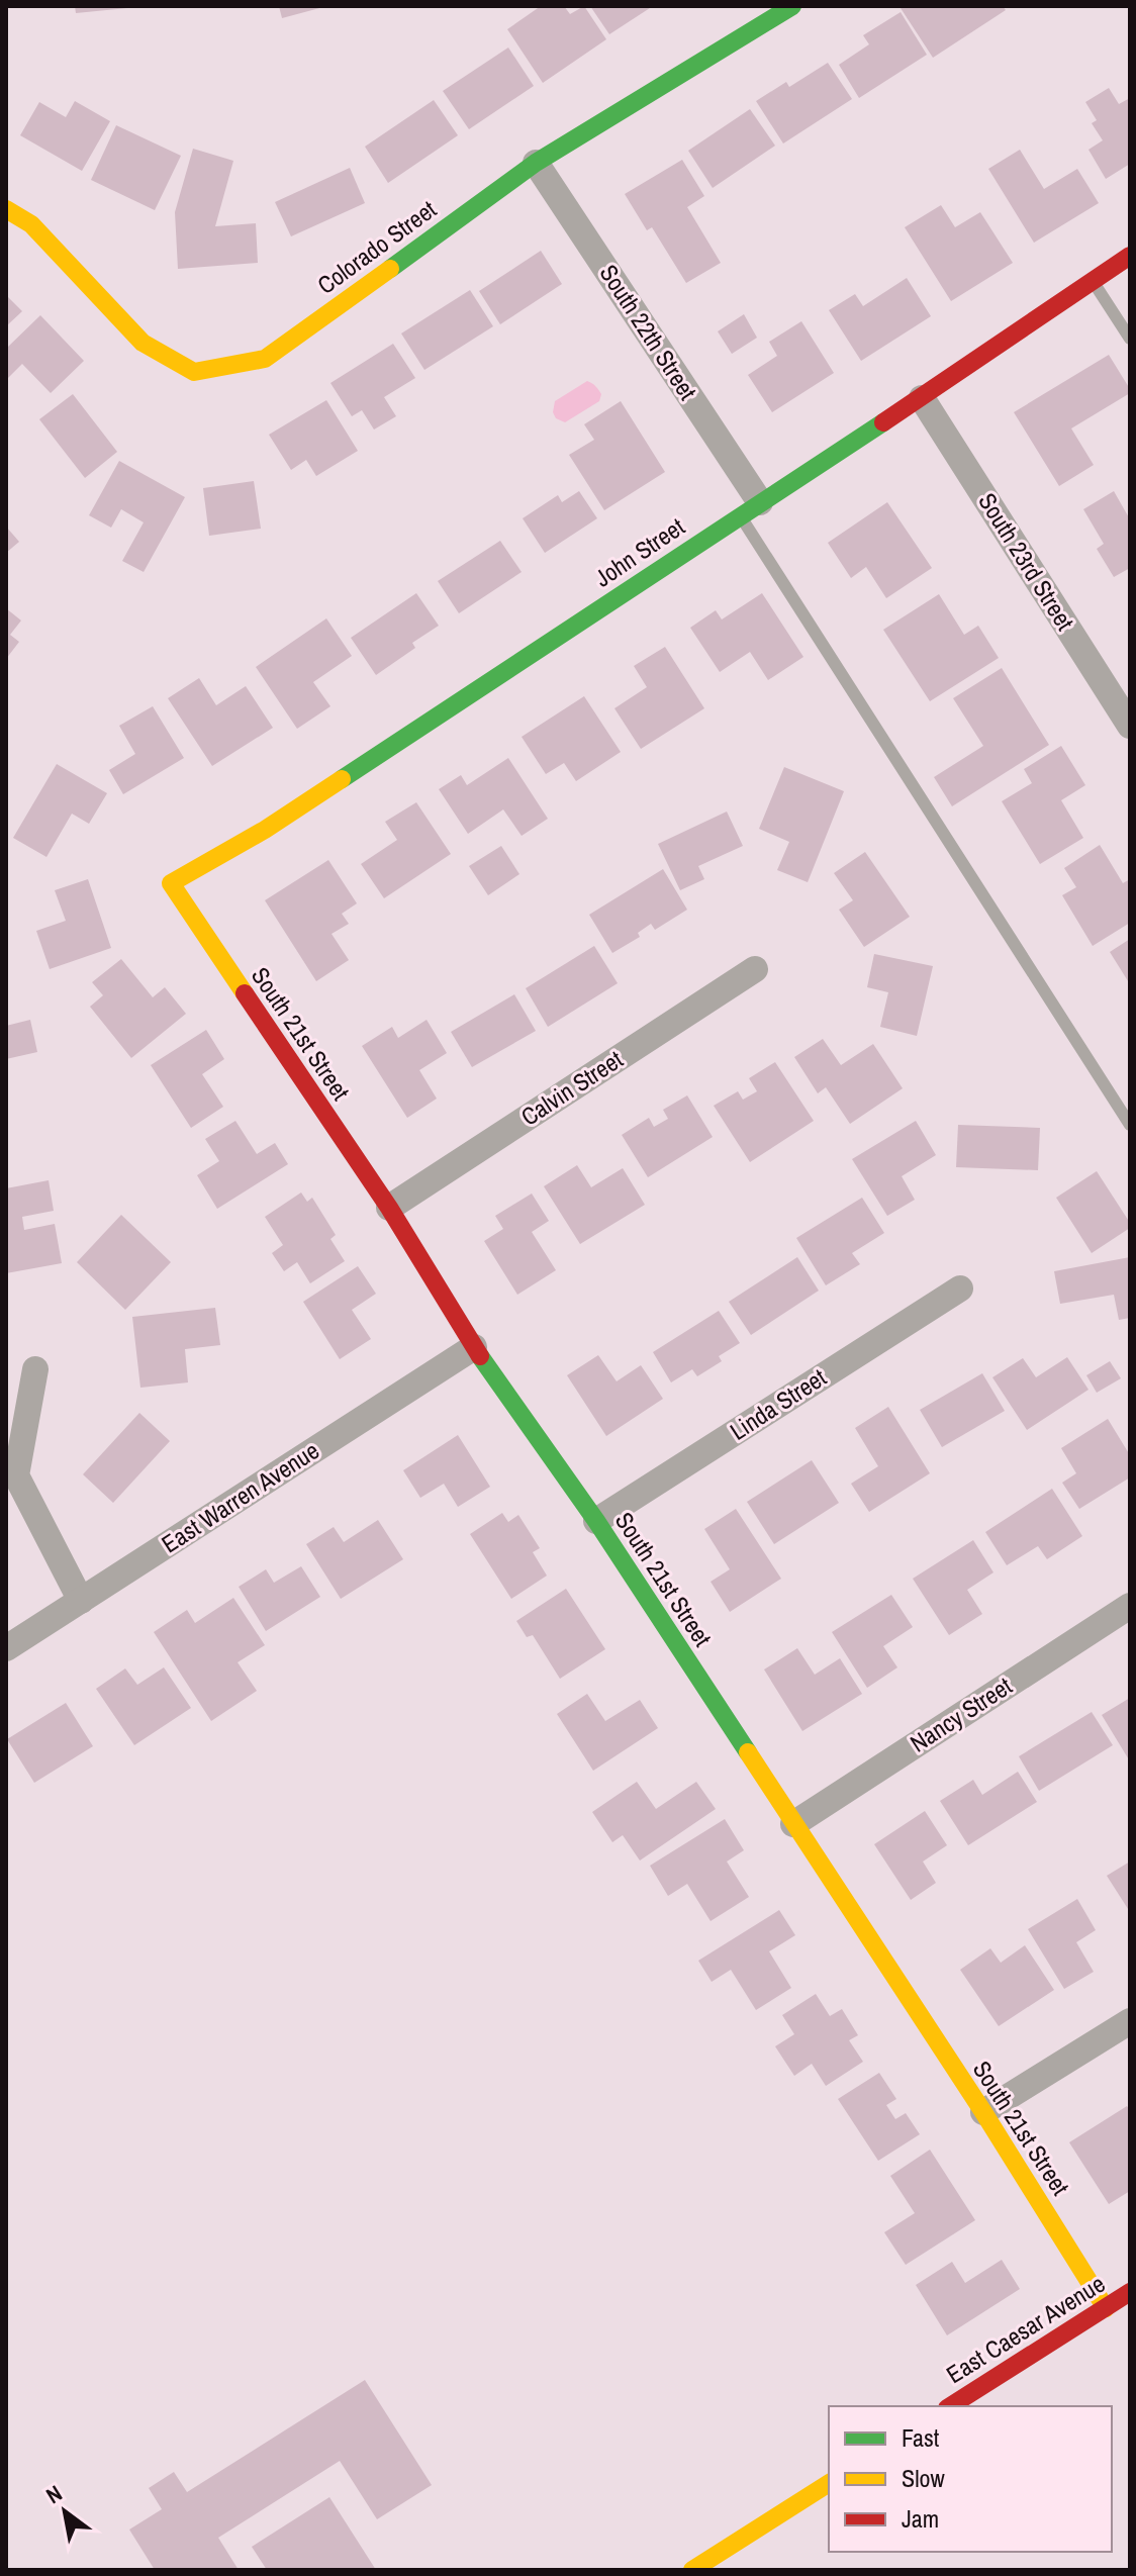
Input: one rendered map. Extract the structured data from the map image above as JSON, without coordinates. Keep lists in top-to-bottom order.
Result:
{
  "streets": {
    "street": [
      "Colorado Street",
      "South 22th Street",
      "John Street",
      "South 23rd Street",
      "South 21st Street",
      "Calvin Street",
      "Linda Street",
      "East Warren Avenue",
      "Nancy Street",
      "East Caesar Avenue"
    ]
  },
  "crossings": [
    ["Colorado Street", "South 22th Street"],
    ["South 22th Street", "John Street"],
    ["John Street", "South 23rd Street"],
    ["John Street", "South 21st Street"],
    ["South 21st Street", "Calvin Street"],
    ["South 21st Street", "Linda Street"],
    ["South 21st Street", "East Warren Avenue"],
    ["South 21st Street", "Nancy Street"],
    ["South 21st Street", "East Caesar Avenue"]
  ],
  "legend": ["Fast", "Slow", "Jam"],
  "north": "top left"
}
